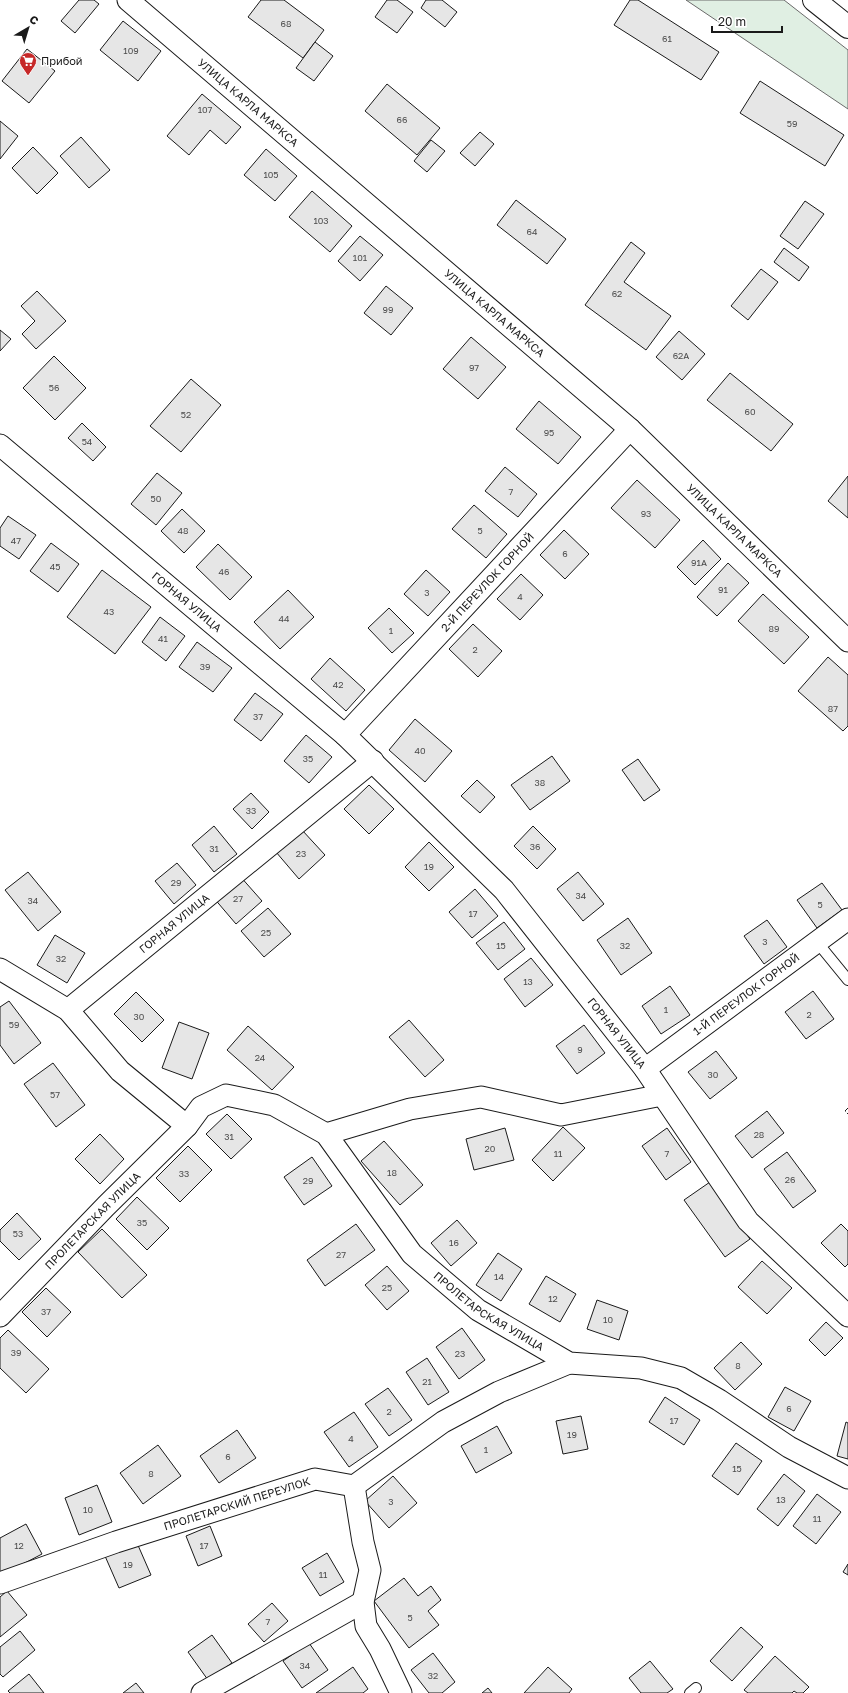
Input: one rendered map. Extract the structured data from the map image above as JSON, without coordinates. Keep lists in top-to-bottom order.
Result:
{
  "streets": {
    "street": [
      "УЛИЦА КАРЛА МАРКСА",
      "2-Й ПЕРЕУЛОК ГОРНОЙ",
      "ГОРНАЯ УЛИЦА",
      "1-Й ПЕРЕУЛОК ГОРНОЙ",
      "ПРОЛЕТАРСКАЯ УЛИЦА",
      "ПРОЛЕТАРСКИЙ ПЕРЕУЛОК"
    ]
  },
  "crossings": [
    ["УЛИЦА КАРЛА МАРКСА", "2-Й ПЕРЕУЛОК ГОРНОЙ"],
    ["2-Й ПЕРЕУЛОК ГОРНОЙ", "ГОРНАЯ УЛИЦА"],
    ["ГОРНАЯ УЛИЦА", "1-Й ПЕРЕУЛОК ГОРНОЙ"]
  ],
  "places": {
    "supermarket": ["Прибой"]
  },
  "house_numbers": [
    "68",
    "61",
    "109",
    "107",
    "66",
    "59",
    "105",
    "103",
    "64",
    "101",
    "62",
    "99",
    "62А",
    "97",
    "56",
    "60",
    "52",
    "95",
    "54",
    "7",
    "50",
    "93",
    "48",
    "5",
    "47",
    "6",
    "91А",
    "45",
    "46",
    "91",
    "3",
    "4",
    "43",
    "44",
    "89",
    "1",
    "41",
    "2",
    "39",
    "42",
    "87",
    "37",
    "40",
    "35",
    "38",
    "33",
    "36",
    "31",
    "23",
    "19",
    "29",
    "34",
    "27",
    "34",
    "5",
    "17",
    "25",
    "3",
    "15",
    "32",
    "32",
    "13",
    "1",
    "2",
    "30",
    "59",
    "9",
    "24",
    "30",
    "57",
    "28",
    "31",
    "20",
    "11",
    "7",
    "18",
    "33",
    "26",
    "29",
    "35",
    "53",
    "16",
    "27",
    "14",
    "25",
    "12",
    "37",
    "10",
    "39",
    "23",
    "8",
    "21",
    "6",
    "2",
    "17",
    "19",
    "4",
    "1",
    "6",
    "15",
    "8",
    "13",
    "3",
    "10",
    "11",
    "12",
    "17",
    "19",
    "11",
    "5",
    "7",
    "34",
    "32"
  ],
  "scale_bar": "20 m",
  "north": "top right"
}
